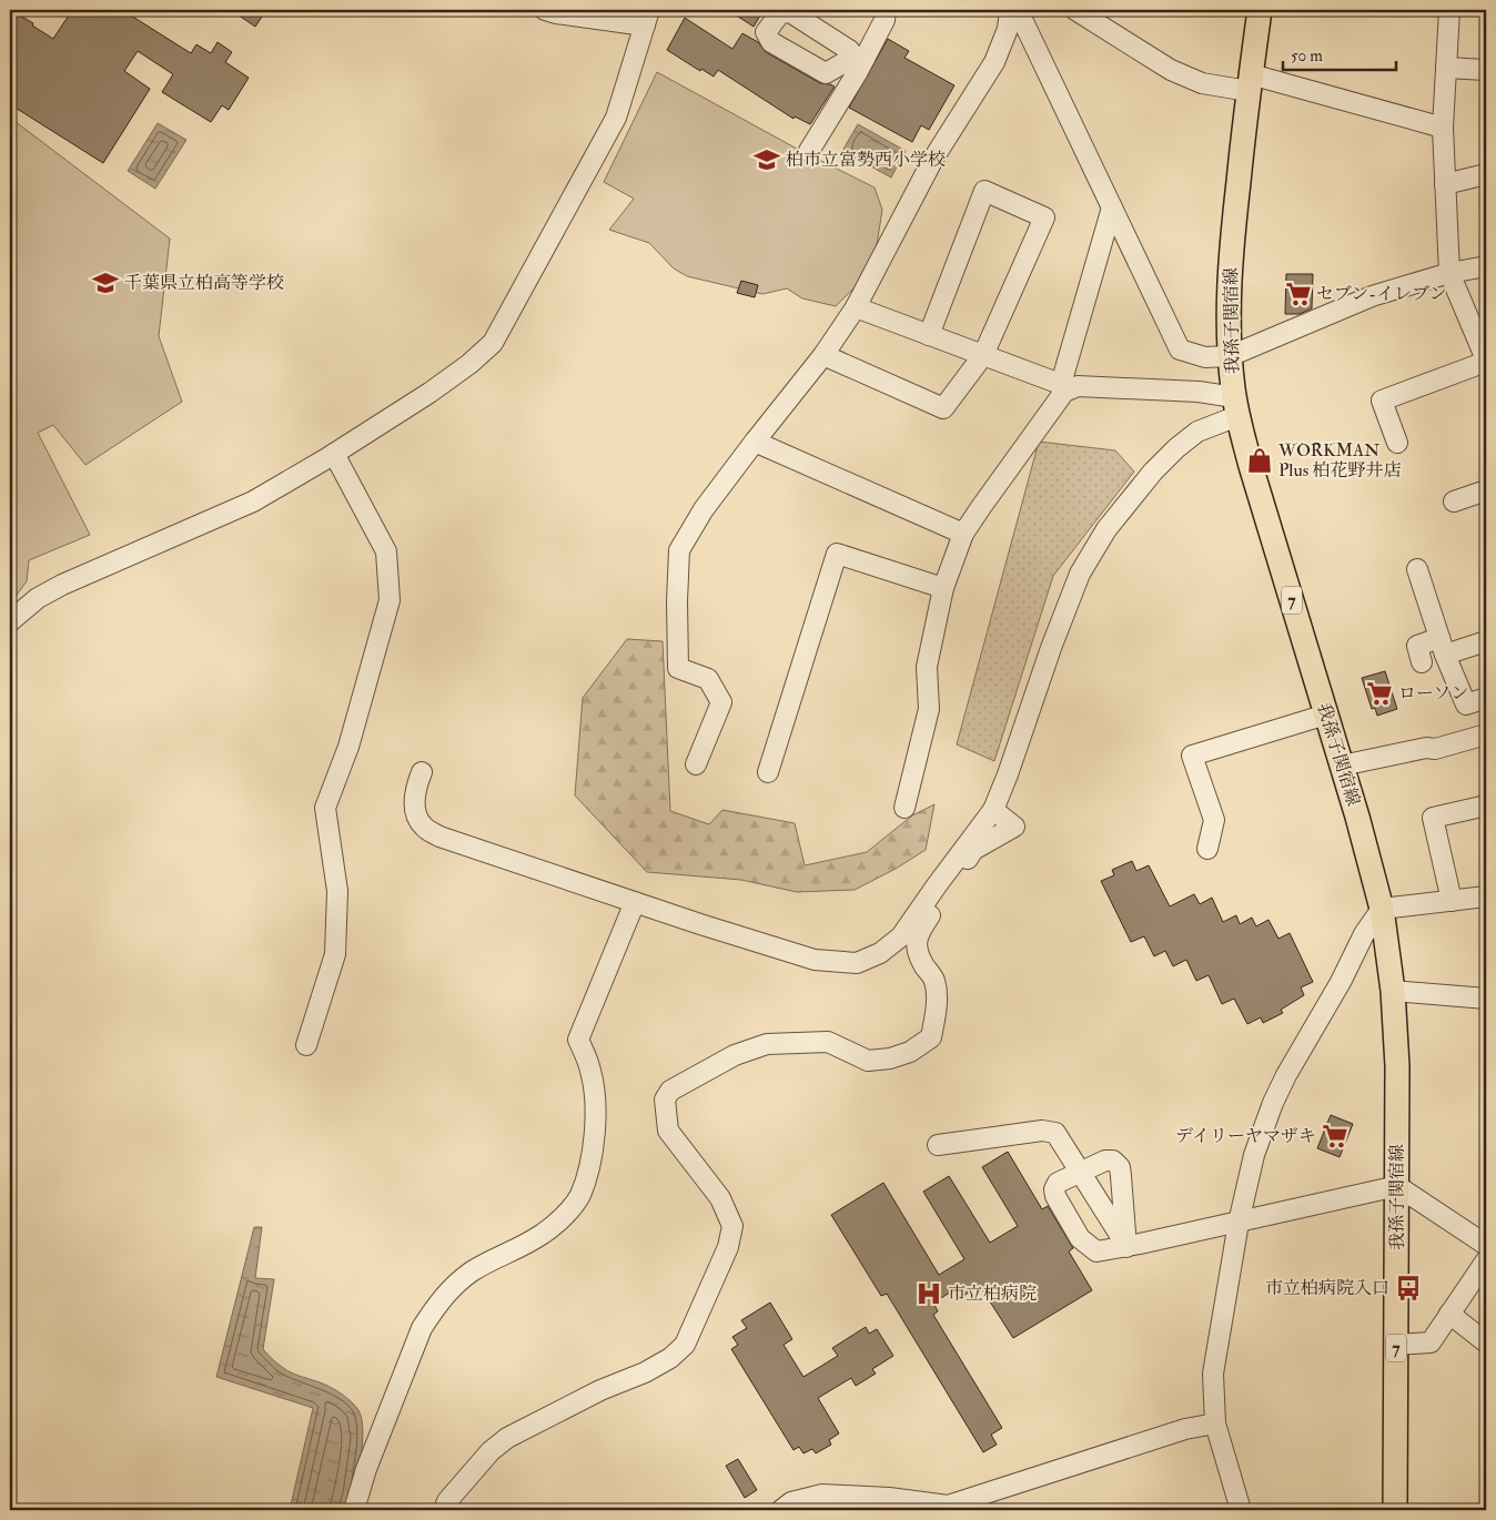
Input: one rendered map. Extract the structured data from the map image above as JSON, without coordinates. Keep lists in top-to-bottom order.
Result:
{
  "streets": {
    "main road": ["我孫子関宿線", "7"]
  },
  "places": {
    "school or university": ["柏市立富勢西小学校", "千葉県立柏高等学校"],
    "supermarket": ["セブン-イレブン", "ローソン", "デイリーヤマザキ"],
    "shop": ["WORKMAN Plus 柏花野井店"],
    "bus stop": ["市立柏病院入口"],
    "hospital": ["市立柏病院"]
  },
  "scale_bar": "50 m"
}
